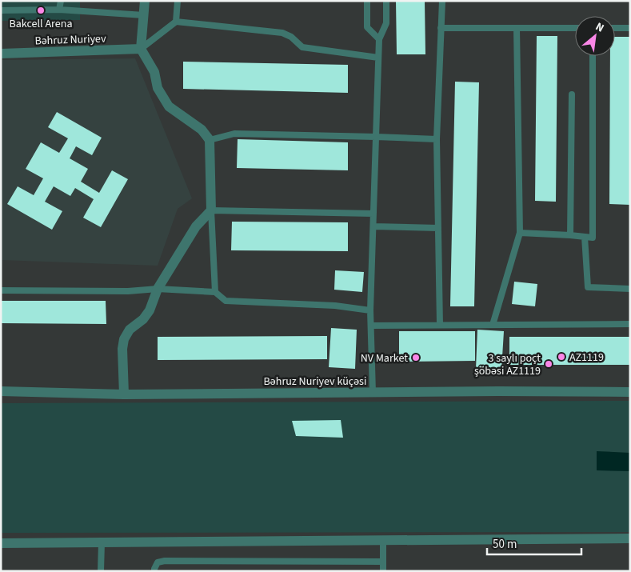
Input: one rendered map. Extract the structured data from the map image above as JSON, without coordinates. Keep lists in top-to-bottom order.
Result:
{
  "streets": {
    "street": ["Bəhruz Nuriyev", "Bəhruz Nuriyev küçəsi"]
  },
  "places": [
    "Bakcell Arena",
    "AZ1119",
    "NV Market",
    "3 saylı poçt şöbəsi AZ1119"
  ],
  "scale_bar": "50 m",
  "north": "top right"
}
